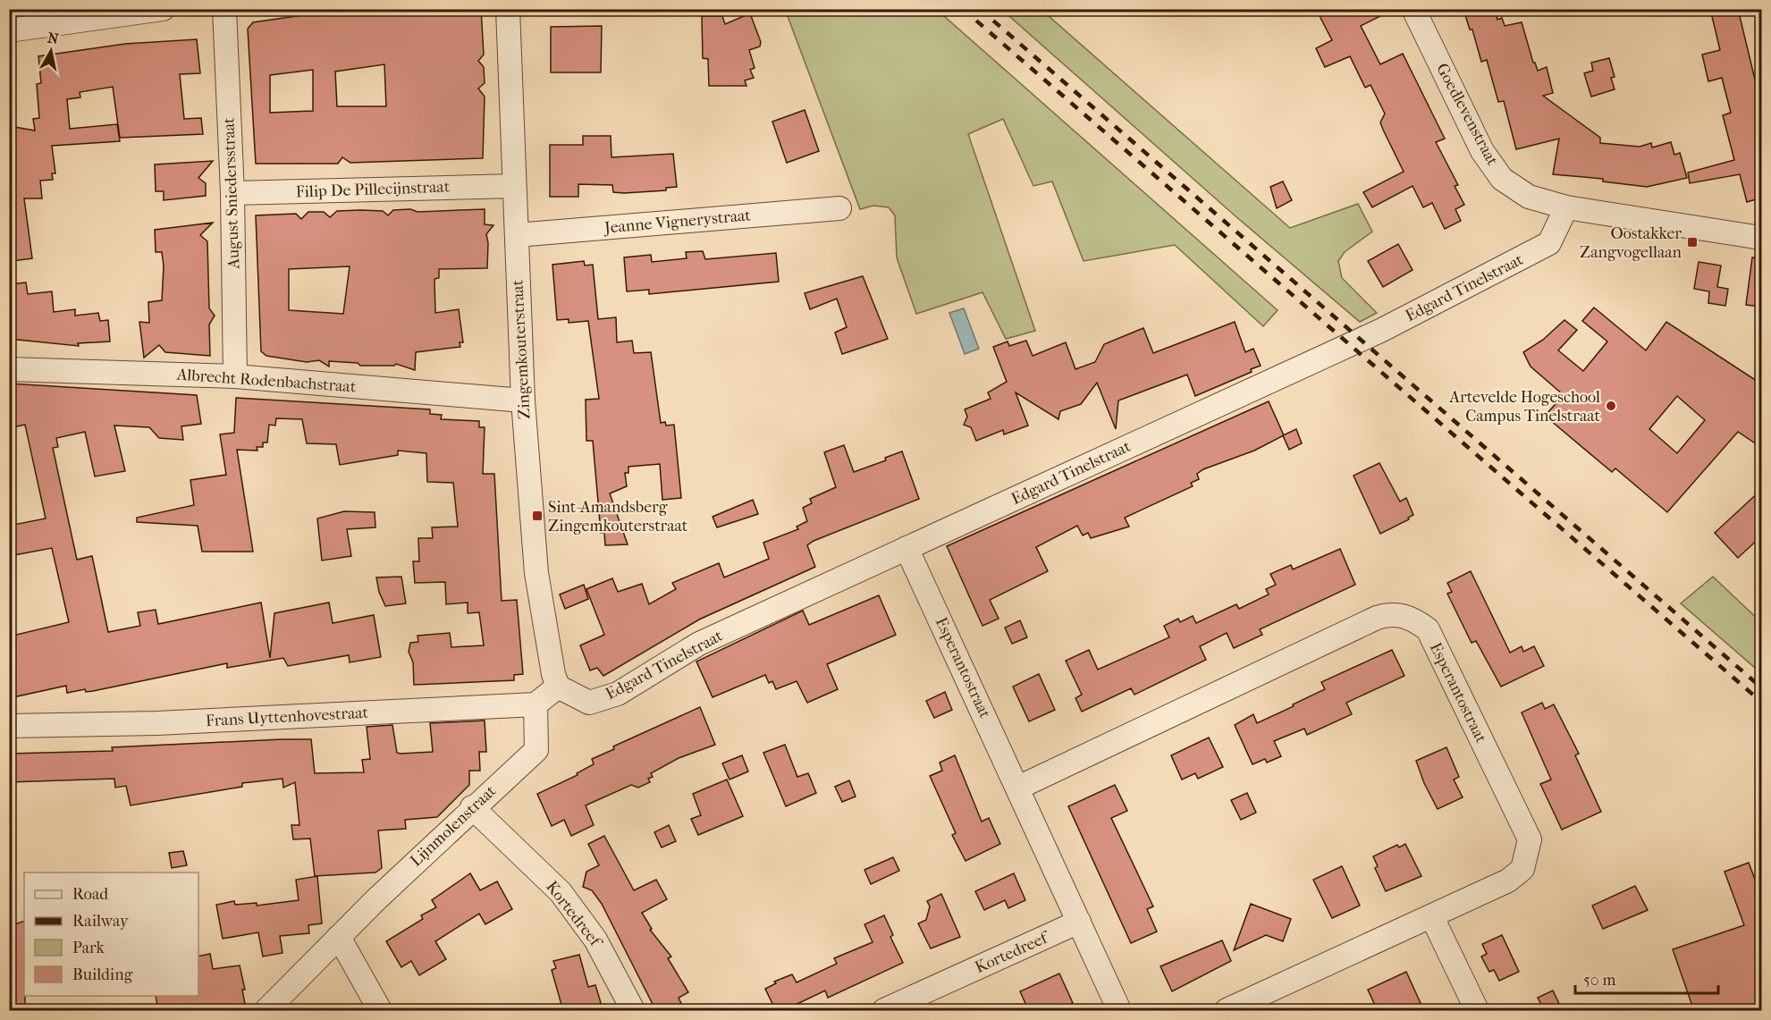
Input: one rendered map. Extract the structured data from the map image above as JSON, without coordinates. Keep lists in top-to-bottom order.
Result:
{
  "streets": {
    "street": [
      "Goedlevenstraat",
      "Filip De Pillecijnstraat",
      "August Sniedersstraat",
      "Jeanne Vignerystraat",
      "Edgard Tinelstraat",
      "Zingemkouterstraat",
      "Albrecht Rodenbachstraat",
      "Esperantostraat",
      "Frans Uyttenhovestraat",
      "Lijnmolenstraat",
      "Kortedreef"
    ]
  },
  "crossings": [
    ["Goedlevenstraat", "Edgard Tinelstraat"],
    ["Filip De Pillecijnstraat", "August Sniedersstraat"],
    ["Filip De Pillecijnstraat", "Zingemkouterstraat"],
    ["August Sniedersstraat", "Albrecht Rodenbachstraat"],
    ["Jeanne Vignerystraat", "Zingemkouterstraat"],
    ["Edgard Tinelstraat", "Zingemkouterstraat"],
    ["Edgard Tinelstraat", "Esperantostraat"],
    ["Zingemkouterstraat", "Albrecht Rodenbachstraat"],
    ["Esperantostraat", "Kortedreef"],
    ["Frans Uyttenhovestraat", "Lijnmolenstraat"],
    ["Lijnmolenstraat", "Kortedreef"]
  ],
  "places": {
    "transit": ["Oostakker Zangvogellaan", "Sint-Amandsberg Zingemkouterstraat"],
    "other": ["Artevelde Hogeschool Campus Tinelstraat"]
  },
  "legend": [
    "Road",
    "Railway",
    "Park",
    "Building"
  ],
  "scale_bar": "50 m",
  "north": "top"
}
